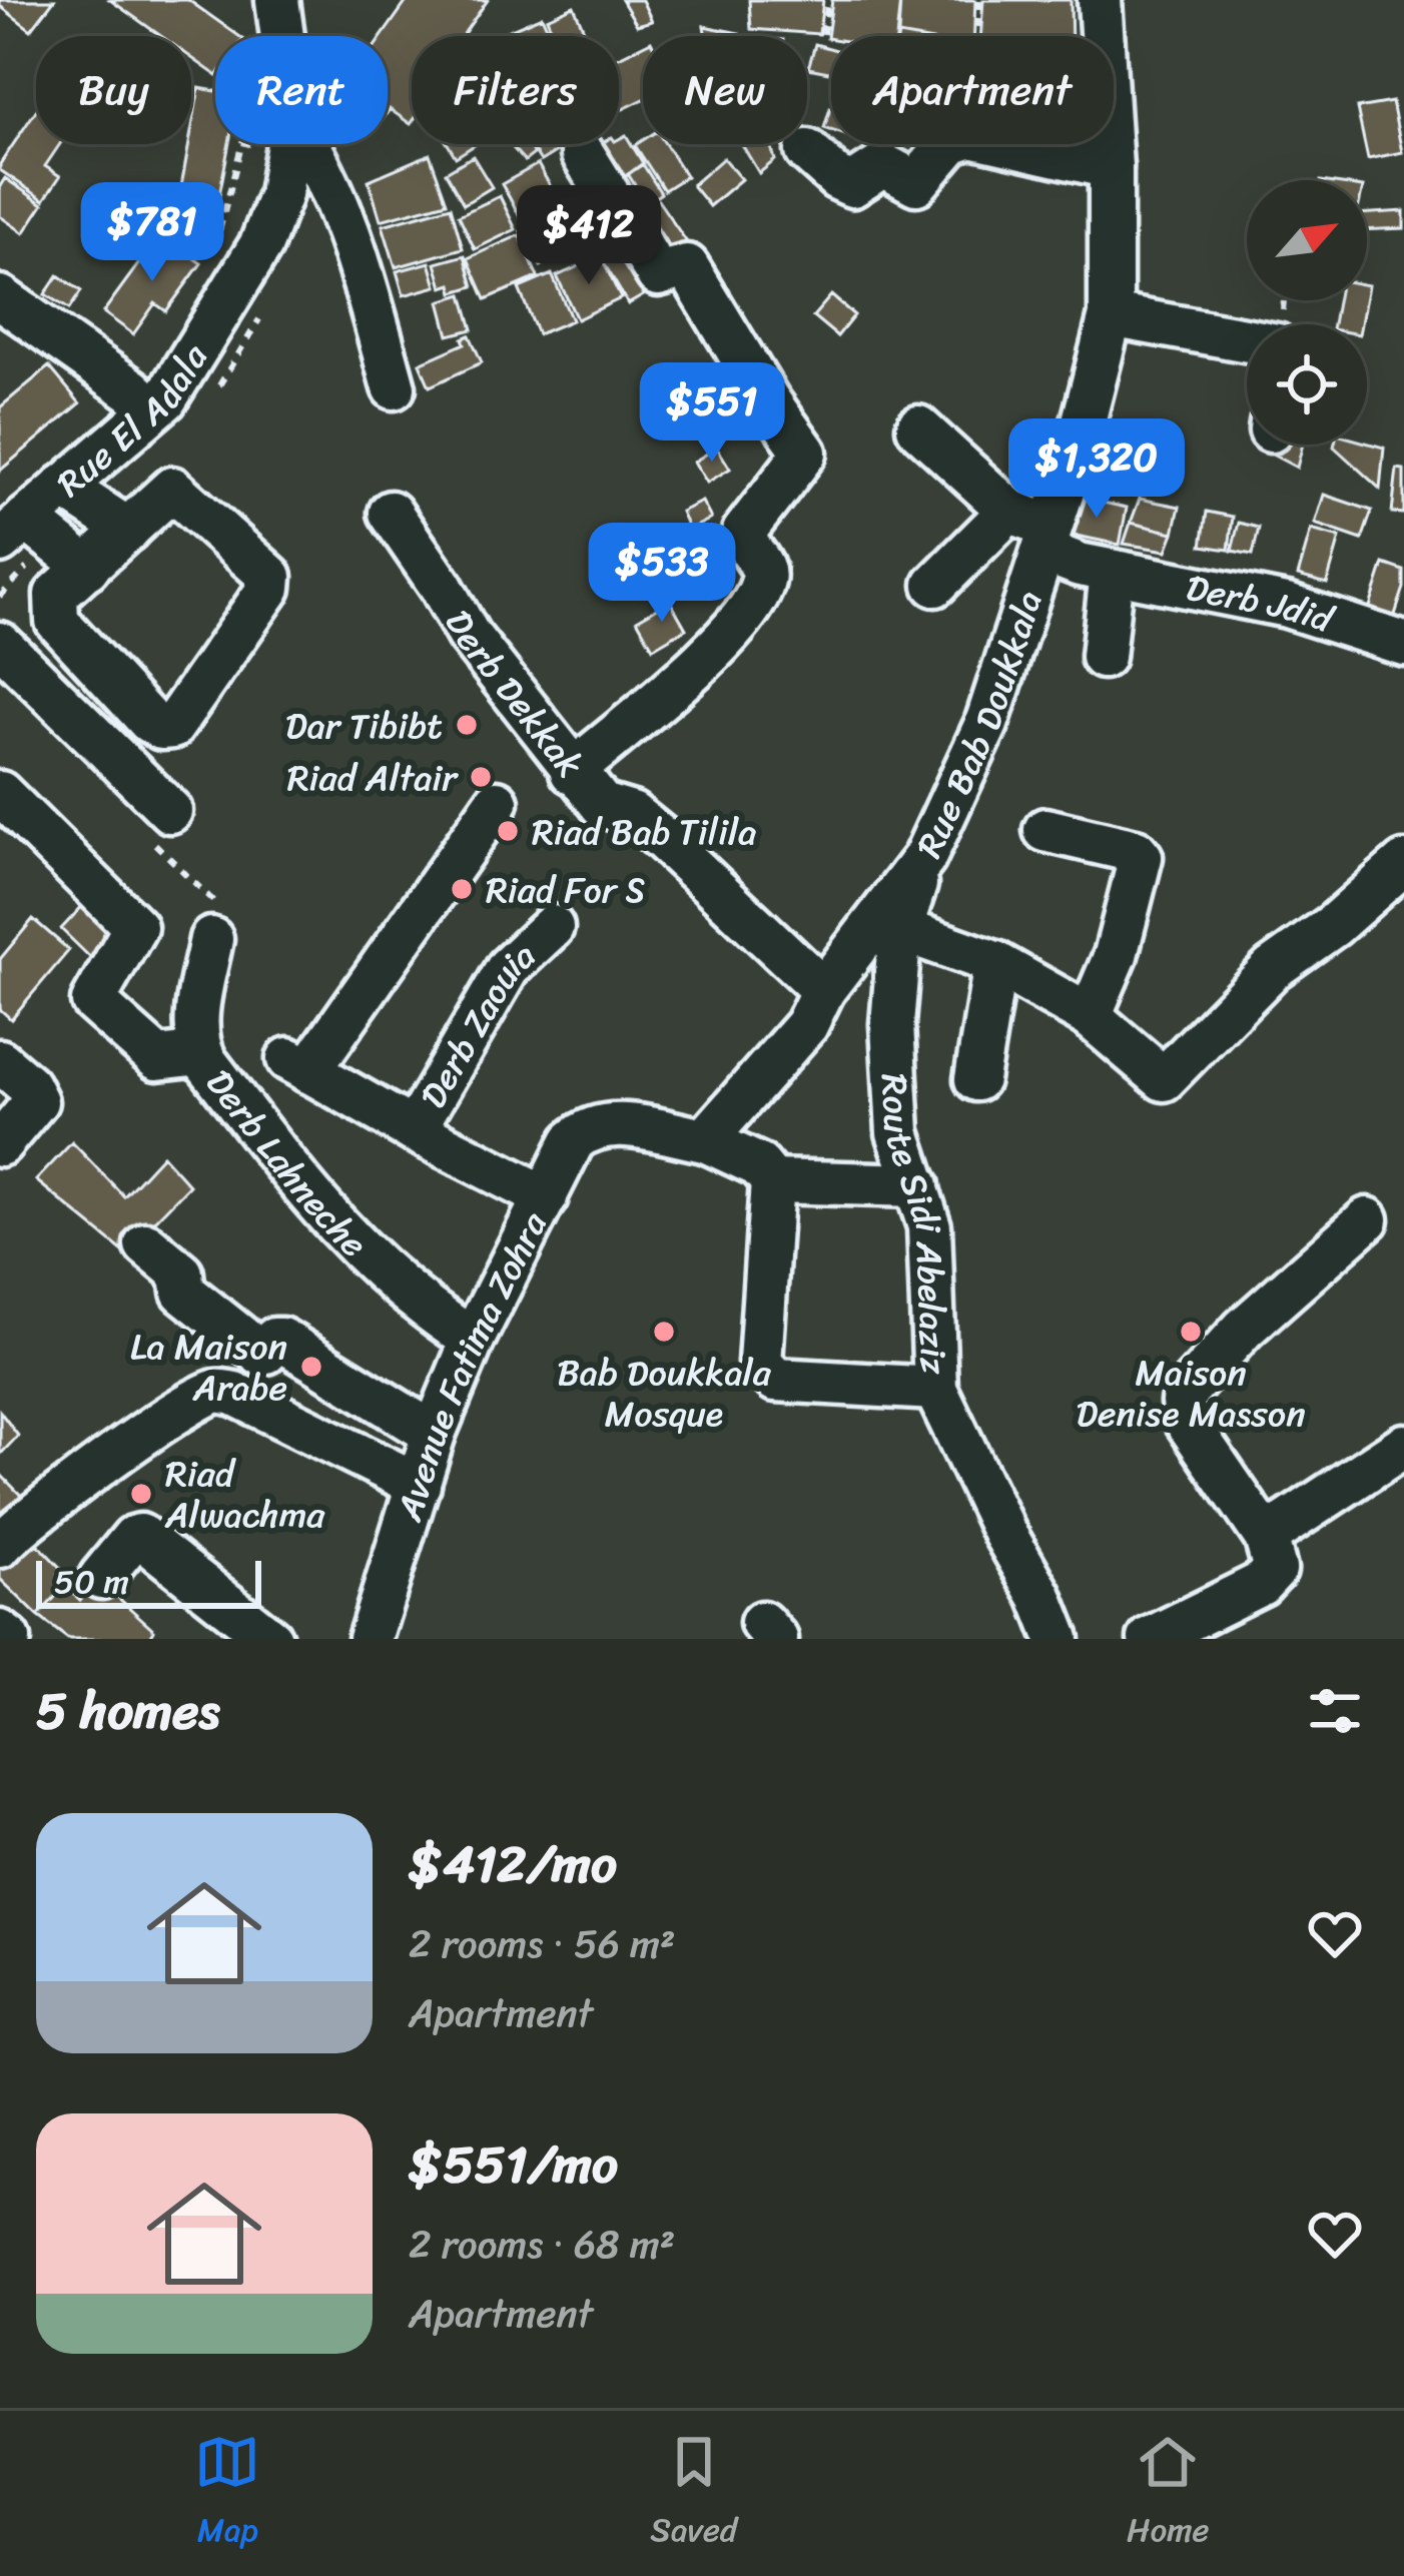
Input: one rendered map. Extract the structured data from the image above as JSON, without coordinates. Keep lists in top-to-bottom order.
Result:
{
  "streets": {
    "street": [
      "Rue El Adala",
      "Derb Jdid",
      "Derb Dekkak",
      "Rue Bab Doukkala",
      "Derb Zaouia",
      "Derb Lahneche",
      "Route Sidi Abelaziz",
      "Avenue Fatima Zohra"
    ]
  },
  "crossings": [
    ["Derb Jdid", "Rue Bab Doukkala"],
    ["Derb Dekkak", "Rue Bab Doukkala"],
    ["Rue Bab Doukkala", "Route Sidi Abelaziz"],
    ["Rue Bab Doukkala", "Avenue Fatima Zohra"],
    ["Derb Lahneche", "Avenue Fatima Zohra"]
  ],
  "places": [
    "Dar Tibibt",
    "Riad Altair",
    "Riad Bab Tilila",
    "Riad For S",
    "Bab Doukkala Mosque",
    "Maison Denise Masson",
    "La Maison Arabe",
    "Riad Alwachma"
  ],
  "scale_bar": "50 m",
  "north": "top right",
  "page": {
    "chip": [
      "Buy",
      "Rent",
      "Filters",
      "New",
      "Apartment"
    ],
    "price": [
      "$781",
      "$412",
      "$551",
      "$1,320",
      "$533"
    ],
    "scale": "50 m",
    "heading": "5 homes",
    "list": [
      {
        "name": "$412/mo",
        "note": "2 rooms · 56 m² · Apartment"
      },
      {
        "name": "$551/mo",
        "note": "2 rooms · 68 m² · Apartment"
      }
    ],
    "tabs": ["Map", "Saved", "Home"]
  }
}
